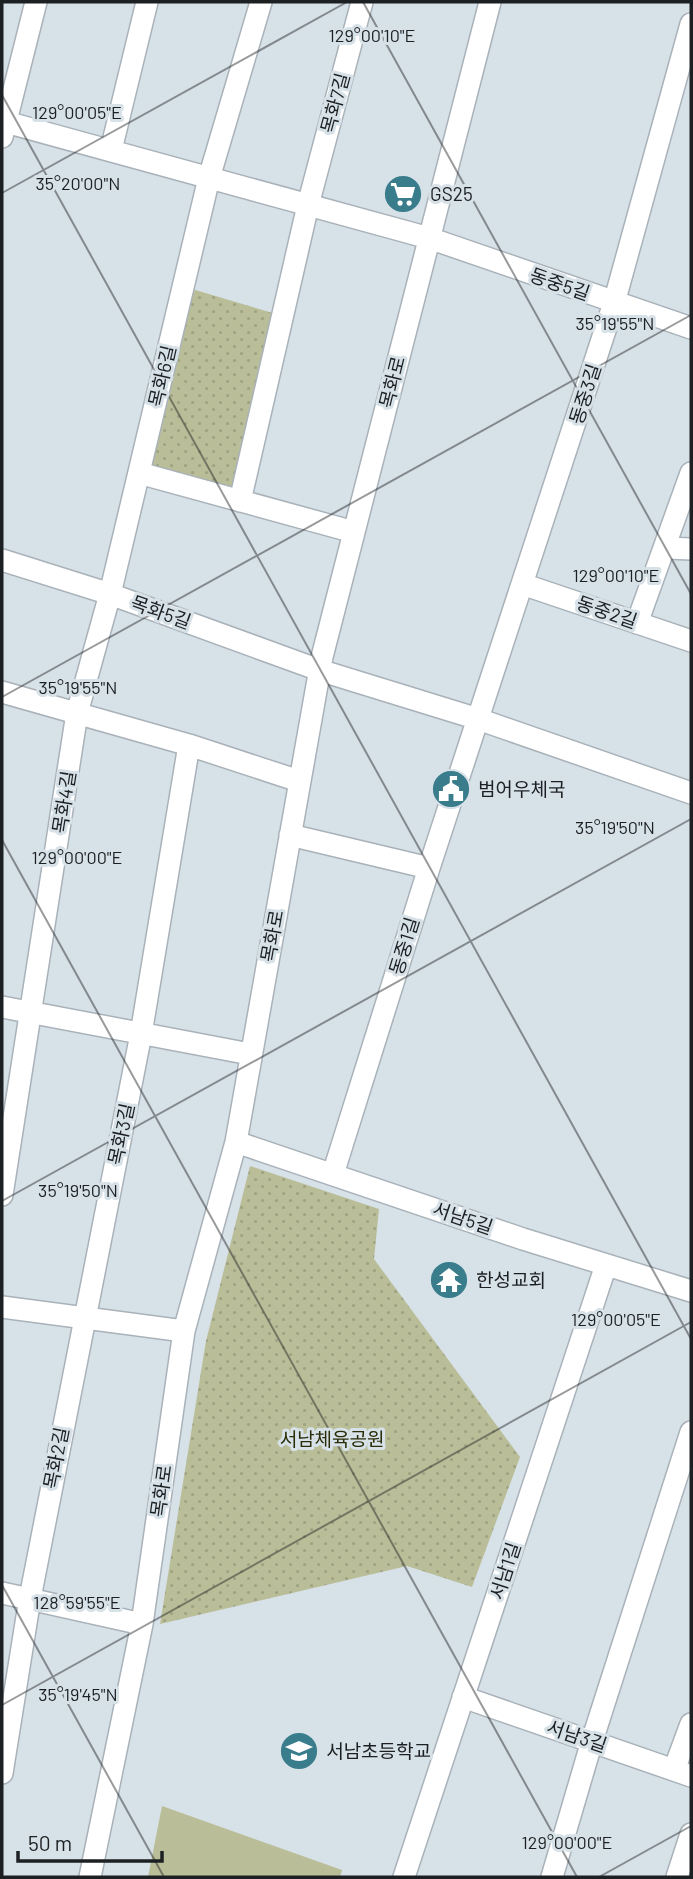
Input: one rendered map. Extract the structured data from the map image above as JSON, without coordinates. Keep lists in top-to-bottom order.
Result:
{
  "streets": {
    "street": [
      "목화7길",
      "동중5길",
      "목화6길",
      "목화로",
      "동중3길",
      "목화5길",
      "동중2길",
      "목화4길",
      "동중1길",
      "목화3길",
      "서남5길",
      "목화2길",
      "서남1길",
      "서남3길"
    ]
  },
  "crossings": [
    ["동중5길", "목화로"],
    ["동중5길", "동중3길"],
    ["목화6길", "목화5길"],
    ["목화6길", "목화4길"],
    ["목화로", "목화5길"],
    ["목화로", "서남5길"],
    ["동중3길", "동중2길"],
    ["동중3길", "동중1길"],
    ["목화5길", "목화4길"],
    ["동중1길", "서남5길"],
    ["목화3길", "목화2길"],
    ["서남5길", "서남1길"],
    ["서남1길", "서남3길"]
  ],
  "parks": ["서남체육공원"],
  "places": {
    "supermarket": ["GS25"],
    "public building": ["범어우체국"],
    "temple": ["한성교회"],
    "school or university": ["서남초등학교"]
  },
  "scale_bar": "50 m",
  "coordinates": [
    "129°00'10\"E",
    "129°00'05\"E",
    "35°20'00\"N",
    "35°19'55\"N",
    "35°19'50\"N",
    "129°00'00\"E",
    "128°59'55\"E",
    "35°19'45\"N"
  ]
}
